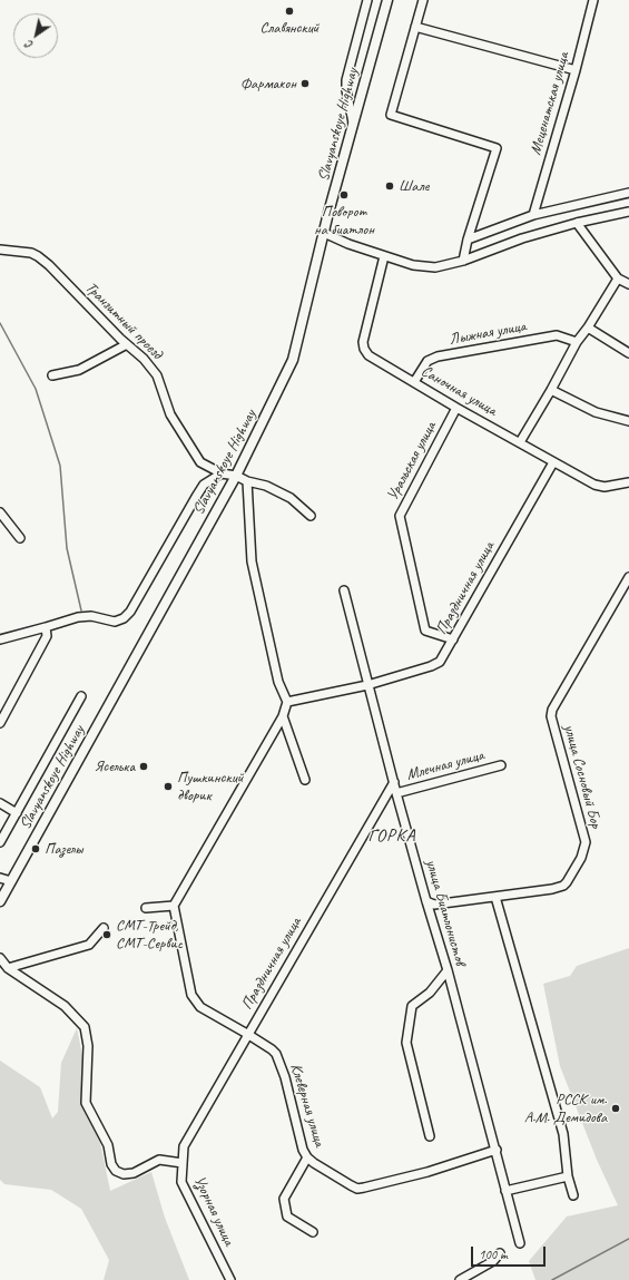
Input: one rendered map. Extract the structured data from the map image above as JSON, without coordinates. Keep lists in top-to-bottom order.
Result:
{
  "streets": {
    "main road": ["Slavyanskoye Highway"],
    "street": [
      "Меценатская улица",
      "Транзитный проезд",
      "Лыжная улица",
      "Саночная улица",
      "Уральская улица",
      "Праздничная улица",
      "Млечная улица",
      "улица Сосновый Бор",
      "улица Биатлонистов",
      "Клеверная улица",
      "Узорная улица"
    ]
  },
  "crossings": [
    ["Slavyanskoye Highway", "Транзитный проезд"],
    ["Лыжная улица", "Саночная улица"],
    ["Саночная улица", "Уральская улица"],
    ["Саночная улица", "Праздничная улица"],
    ["Уральская улица", "Праздничная улица"],
    ["Праздничная улица", "улица Биатлонистов"],
    ["Праздничная улица", "Клеверная улица"],
    ["Праздничная улица", "Узорная улица"],
    ["Млечная улица", "улица Биатлонистов"],
    ["улица Сосновый Бор", "улица Биатлонистов"],
    ["улица Биатлонистов", "Клеверная улица"]
  ],
  "districts": ["ГОРКА"],
  "places": [
    "Славянский",
    "Фармакон",
    "Шале",
    "Поворот на биатлон",
    "Яселька",
    "Пушкинский дворик",
    "Пазелы",
    "СМТ-Трейд, СМТ-Сервис",
    "РССК им. А.М. Демидова"
  ],
  "scale_bar": "100 m",
  "north": "bottom left"
}
